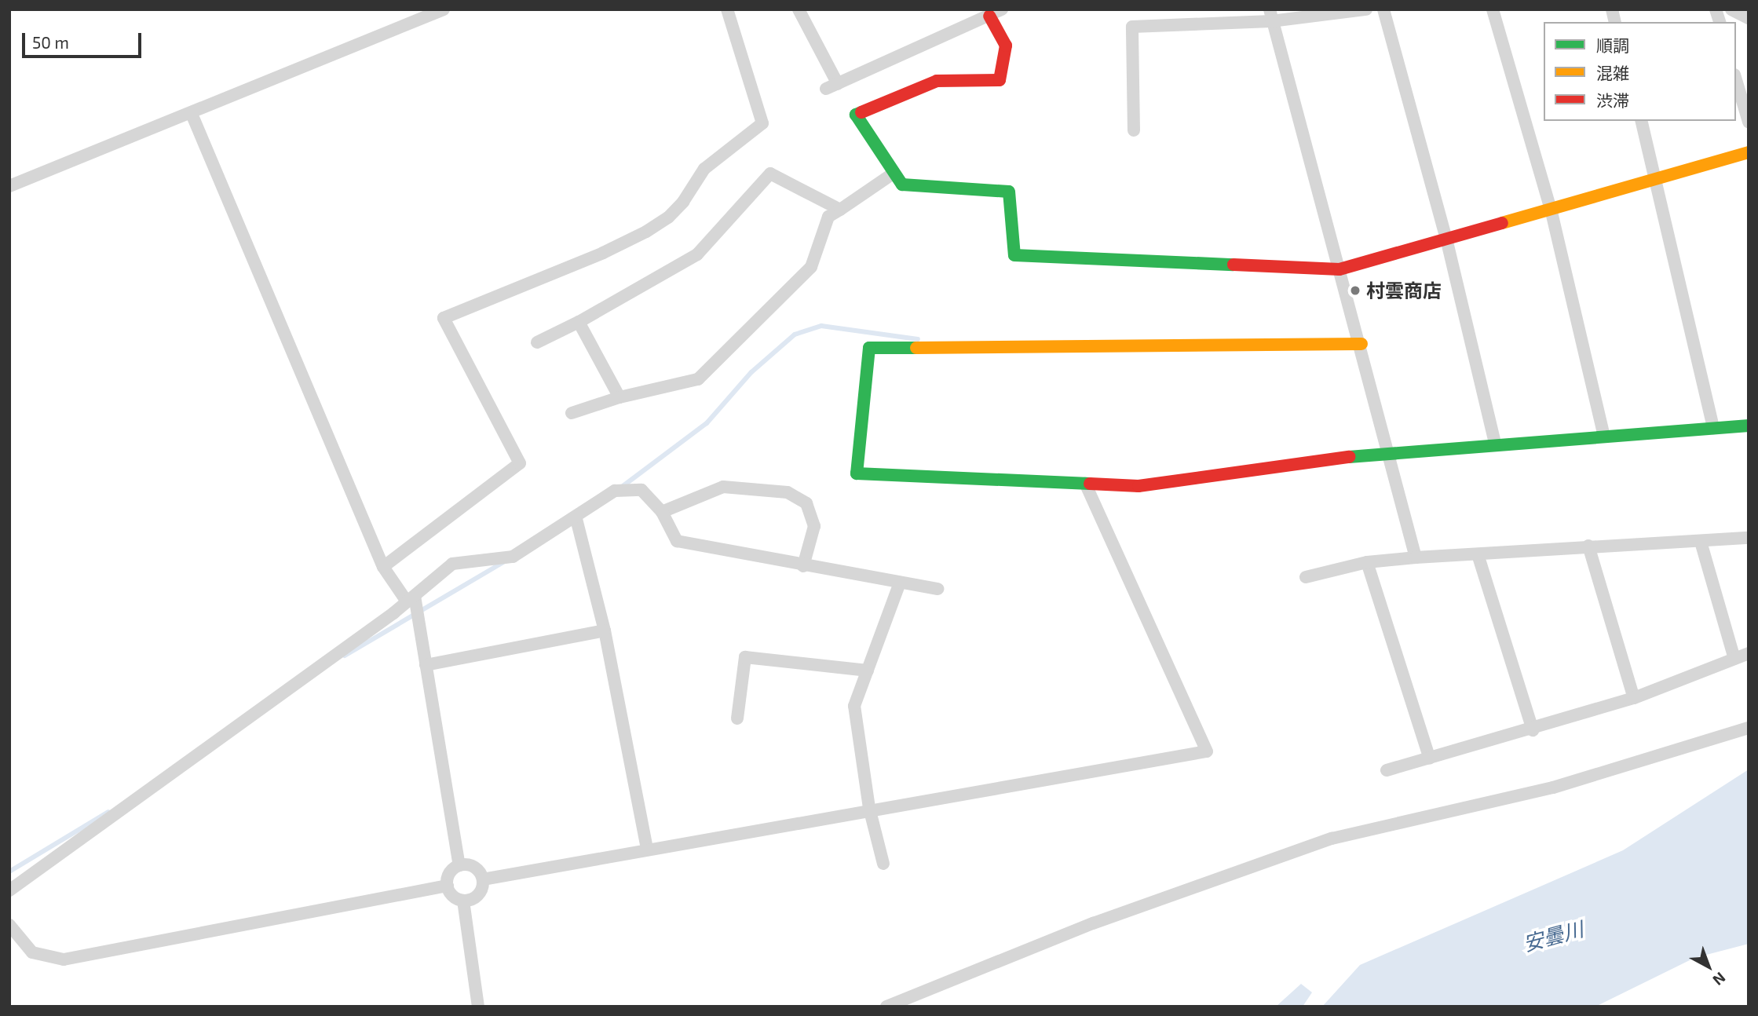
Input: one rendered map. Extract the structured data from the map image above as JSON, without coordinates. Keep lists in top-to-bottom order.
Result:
{
  "water": ["安曇川"],
  "places": ["村雲商店"],
  "legend": ["順調", "混雑", "渋滞"],
  "scale_bar": "50 m",
  "north": "bottom right"
}
